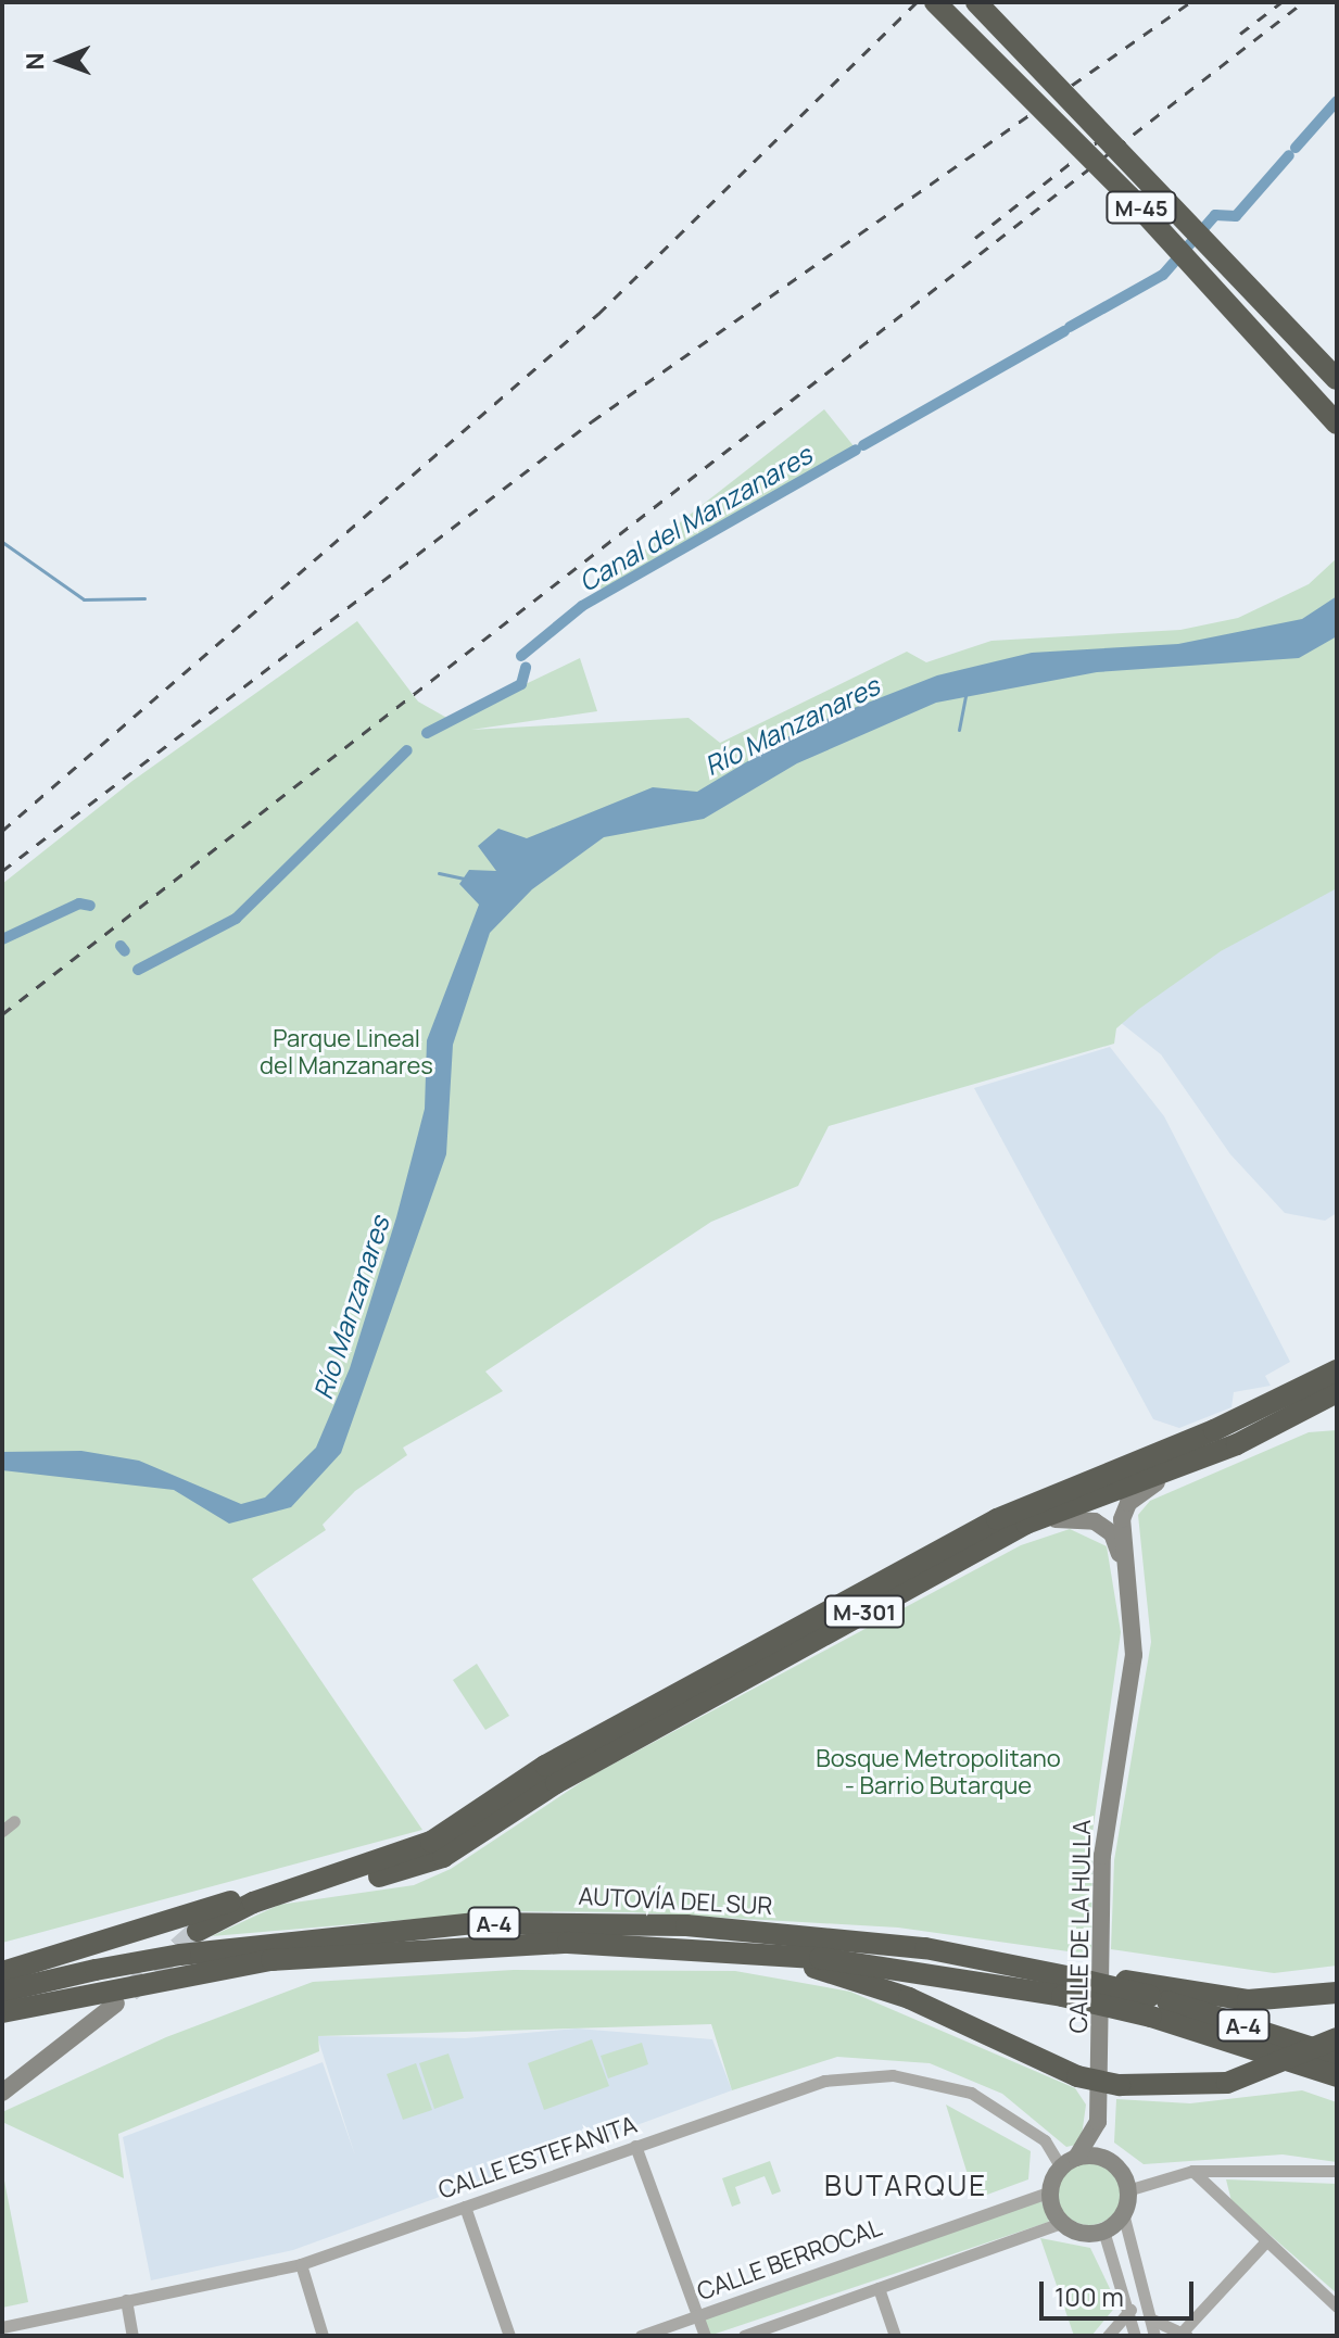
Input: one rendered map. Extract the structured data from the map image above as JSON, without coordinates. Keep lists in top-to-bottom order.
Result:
{
  "streets": {
    "highway": [
      "M-45",
      "M-301",
      "AUTOVÍA DEL SUR",
      "A-4"
    ],
    "street": ["CALLE DE LA HULLA", "CALLE ESTEFANITA", "CALLE BERROCAL"]
  },
  "crossings": [
    ["CALLE ESTEFANITA", "CALLE BERROCAL"]
  ],
  "districts": ["BUTARQUE"],
  "water": ["Canal del Manzanares", "Río Manzanares"],
  "parks": ["Parque Lineal del Manzanares", "Bosque Metropolitano - Barrio Butarque"],
  "scale_bar": "100 m",
  "north": "left"
}
